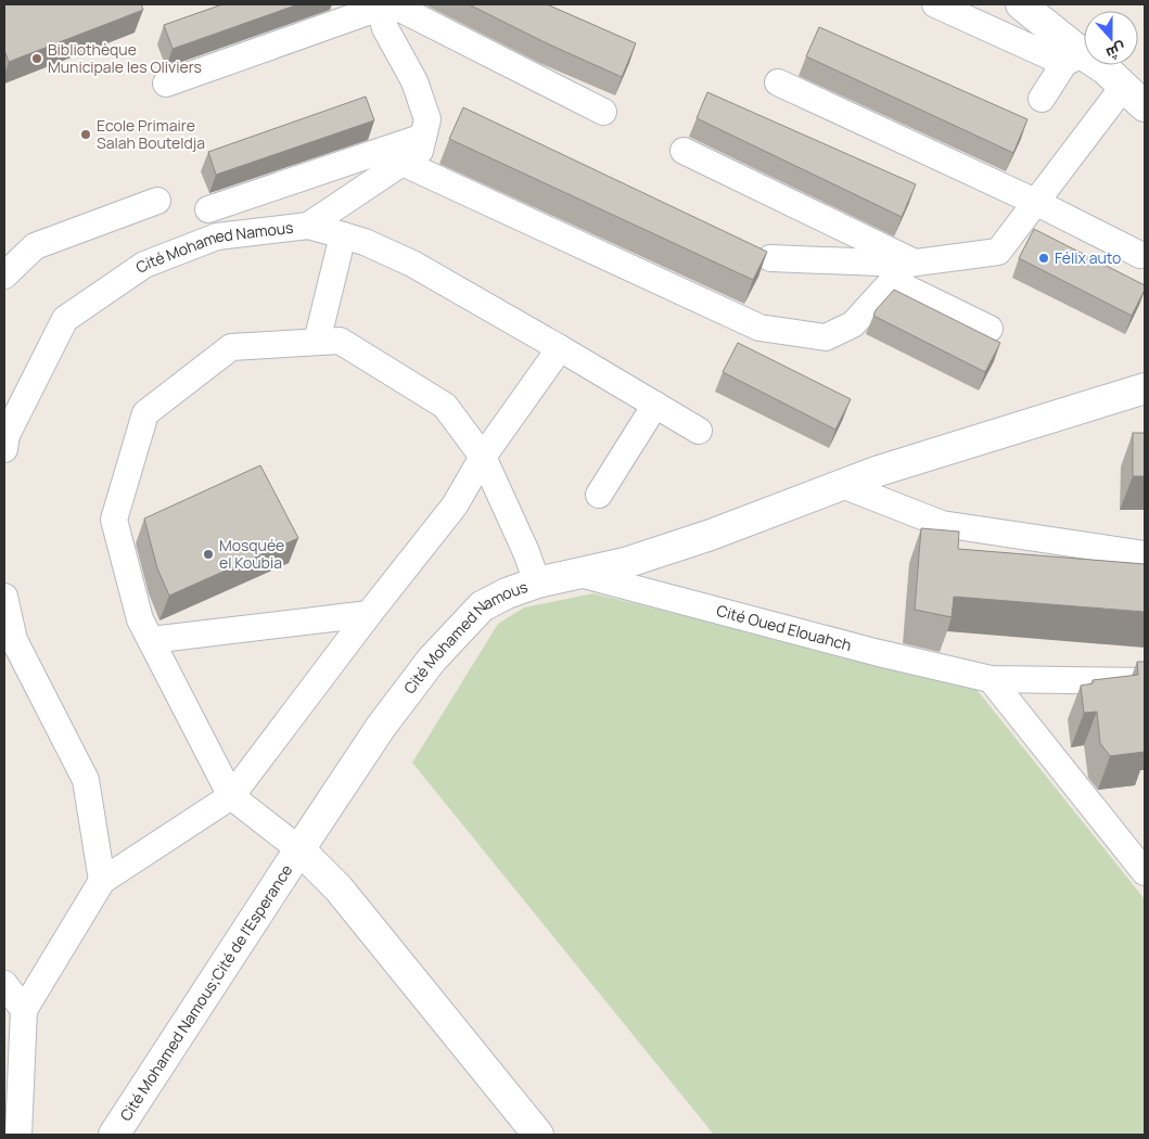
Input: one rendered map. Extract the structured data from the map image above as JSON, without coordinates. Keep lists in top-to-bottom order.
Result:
{
  "streets": {
    "main road": ["Cité Mohamed Namous", "Cité Mohamed Namous;Cité de l'Esperance"],
    "street": ["Cité Oued Elouahch"]
  },
  "crossings": [
    ["Cité Mohamed Namous", "Cité Oued Elouahch"],
    ["Cité Mohamed Namous", "Cité Mohamed Namous;Cité de l'Esperance"]
  ],
  "places": [
    "Bibliothèque Municipale les Oliviers",
    "Ecole Primaire Salah Bouteldja",
    "Félix auto",
    "Mosquée el Koubia"
  ],
  "north": "bottom"
}
